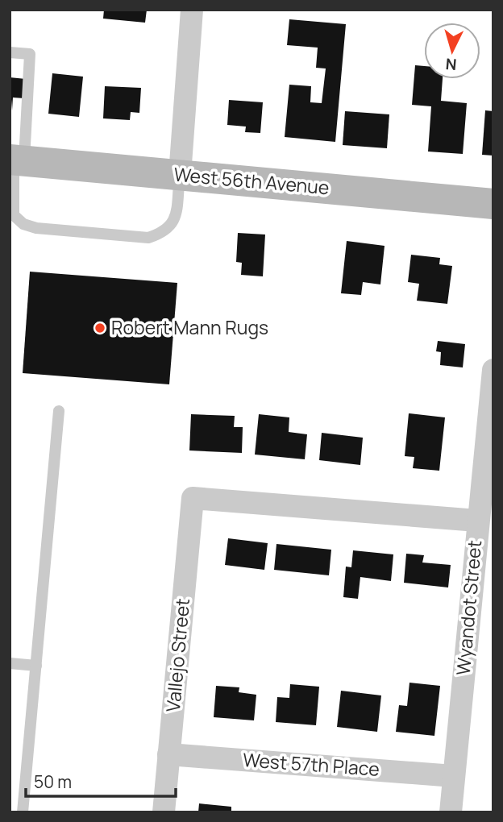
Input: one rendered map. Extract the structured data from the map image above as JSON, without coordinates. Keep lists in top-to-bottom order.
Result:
{
  "streets": {
    "street": [
      "West 56th Avenue",
      "Wyandot Street",
      "Vallejo Street",
      "West 57th Place"
    ]
  },
  "crossings": [
    ["Wyandot Street", "Vallejo Street"],
    ["Wyandot Street", "West 57th Place"],
    ["Vallejo Street", "West 57th Place"]
  ],
  "places": ["Robert Mann Rugs"],
  "scale_bar": "50 m",
  "north": "bottom"
}
